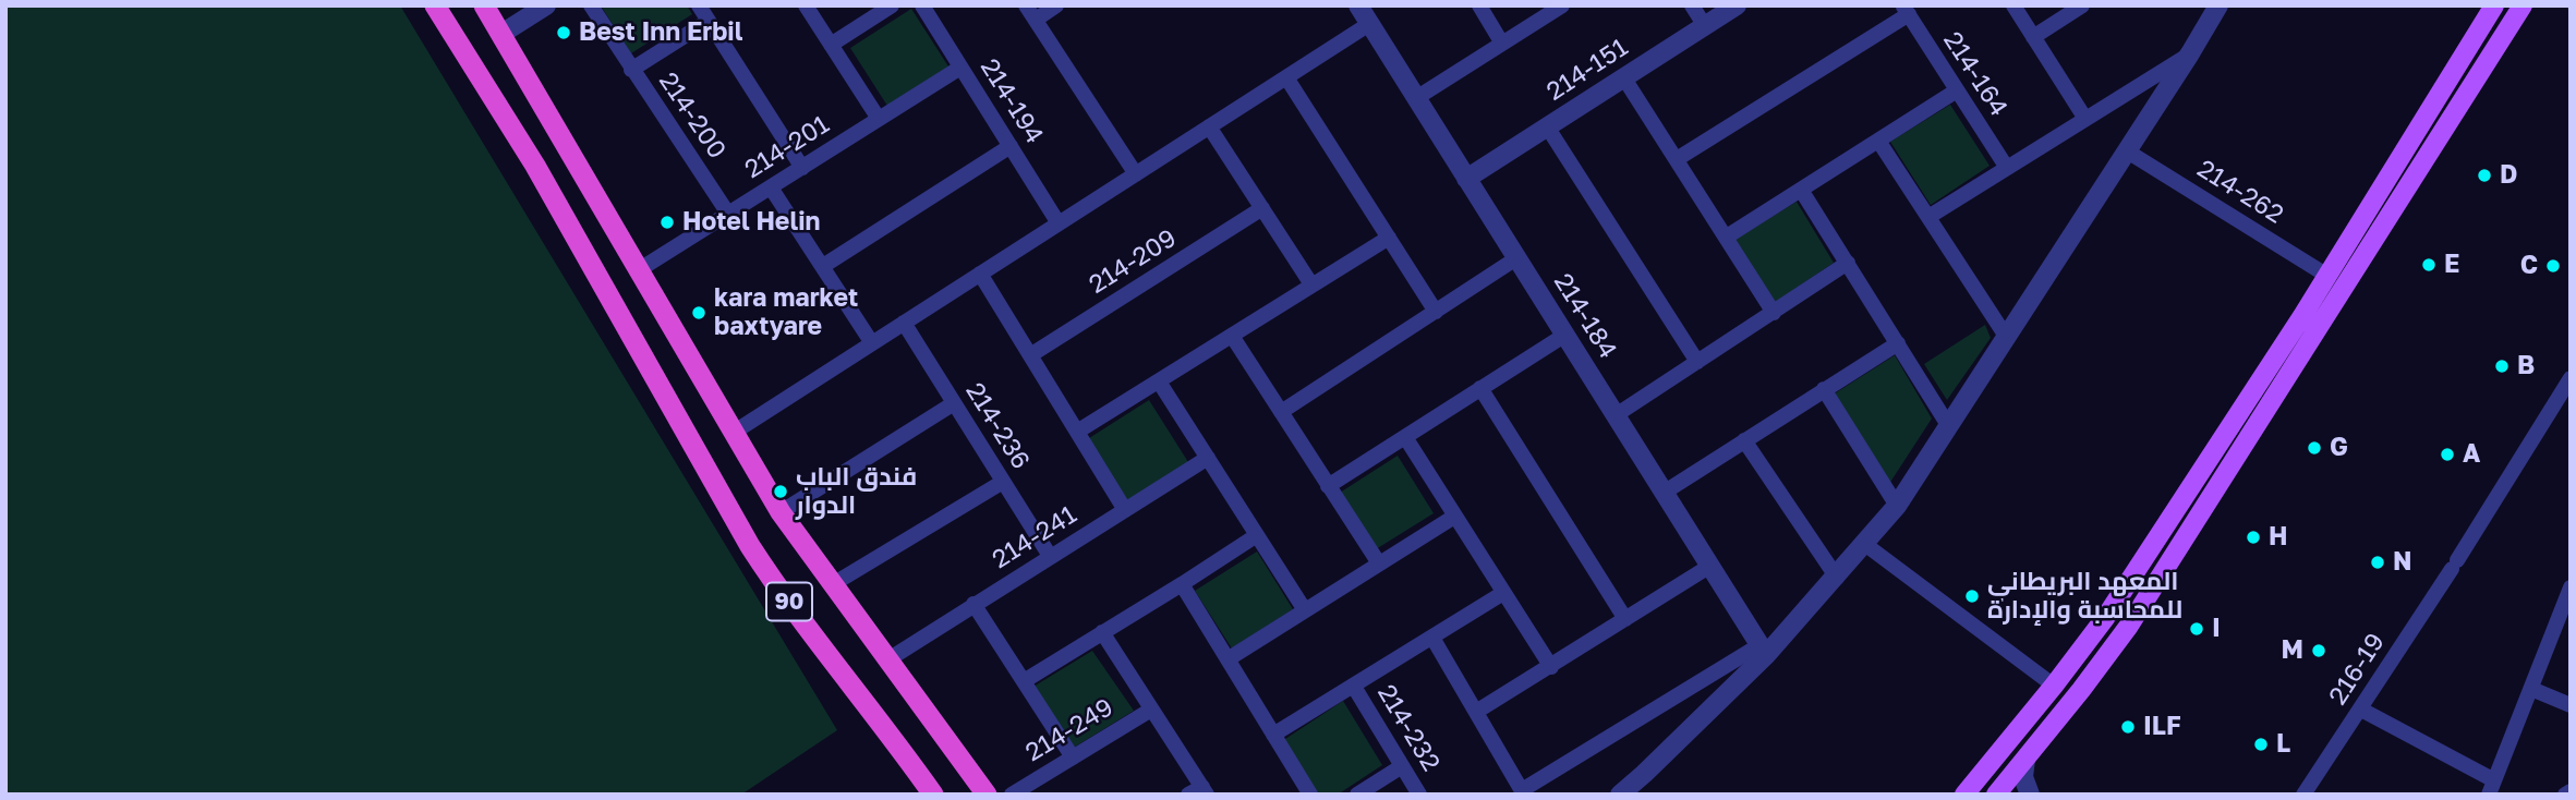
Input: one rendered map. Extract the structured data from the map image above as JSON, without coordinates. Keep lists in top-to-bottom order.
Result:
{
  "streets": {
    "highway": ["90"],
    "street": [
      "214-151",
      "214-164",
      "214-194",
      "214-200",
      "214-201",
      "214-262",
      "214-209",
      "214-184",
      "214-236",
      "214-241",
      "216-19",
      "214-232",
      "214-249"
    ]
  },
  "crossings": [
    ["214-151", "214-184"],
    ["214-194", "214-201"],
    ["214-200", "214-201"],
    ["214-201", "90"],
    ["214-236", "214-241"],
    ["214-241", "90"]
  ],
  "places": [
    "Best Inn Erbil",
    "D",
    "Hotel Helin",
    "E",
    "C",
    "kara market baxtyare",
    "B",
    "G",
    "A",
    "فندق الباب الدوار",
    "H",
    "N",
    "المعهد البريطاني للمحاسبة والإدارة",
    "I",
    "M",
    "ILF",
    "L"
  ]
}
